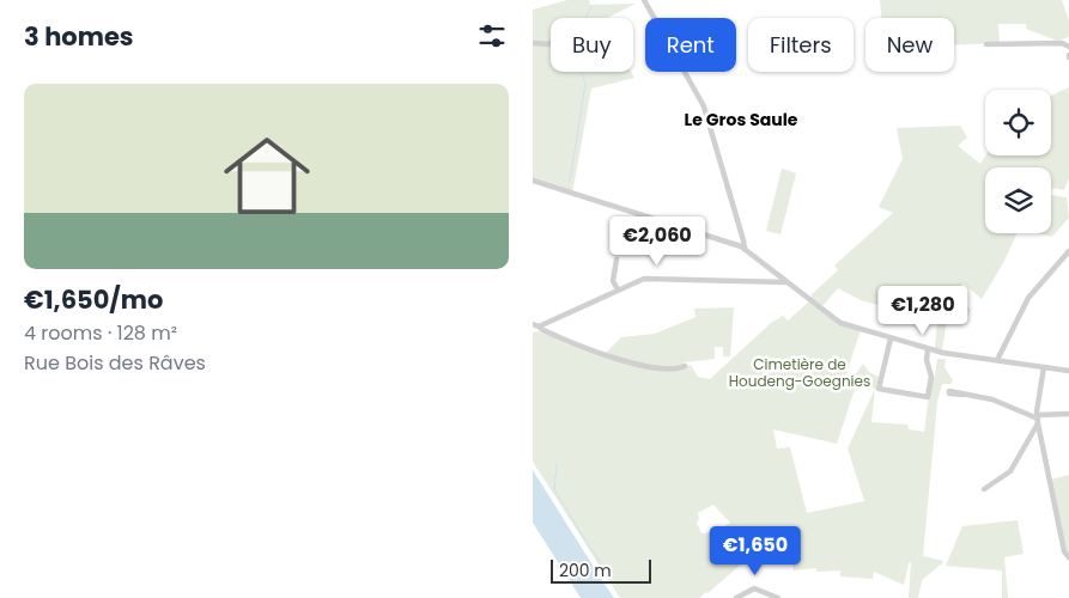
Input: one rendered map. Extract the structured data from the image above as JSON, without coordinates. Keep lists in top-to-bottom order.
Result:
{
  "districts": ["Le Gros Saule"],
  "parks": ["Cimetière de Houdeng-Goegnies"],
  "scale_bar": "200 m",
  "page": {
    "heading": "3 homes",
    "chip": [
      "Buy",
      "Rent",
      "Filters",
      "New"
    ],
    "list": [
      {
        "name": "€1,650/mo",
        "note": "4 rooms · 128 m² · Rue Bois des Râves"
      }
    ],
    "price": ["€2,060", "€1,280", "€1,650"],
    "scale": "200 m"
  }
}
